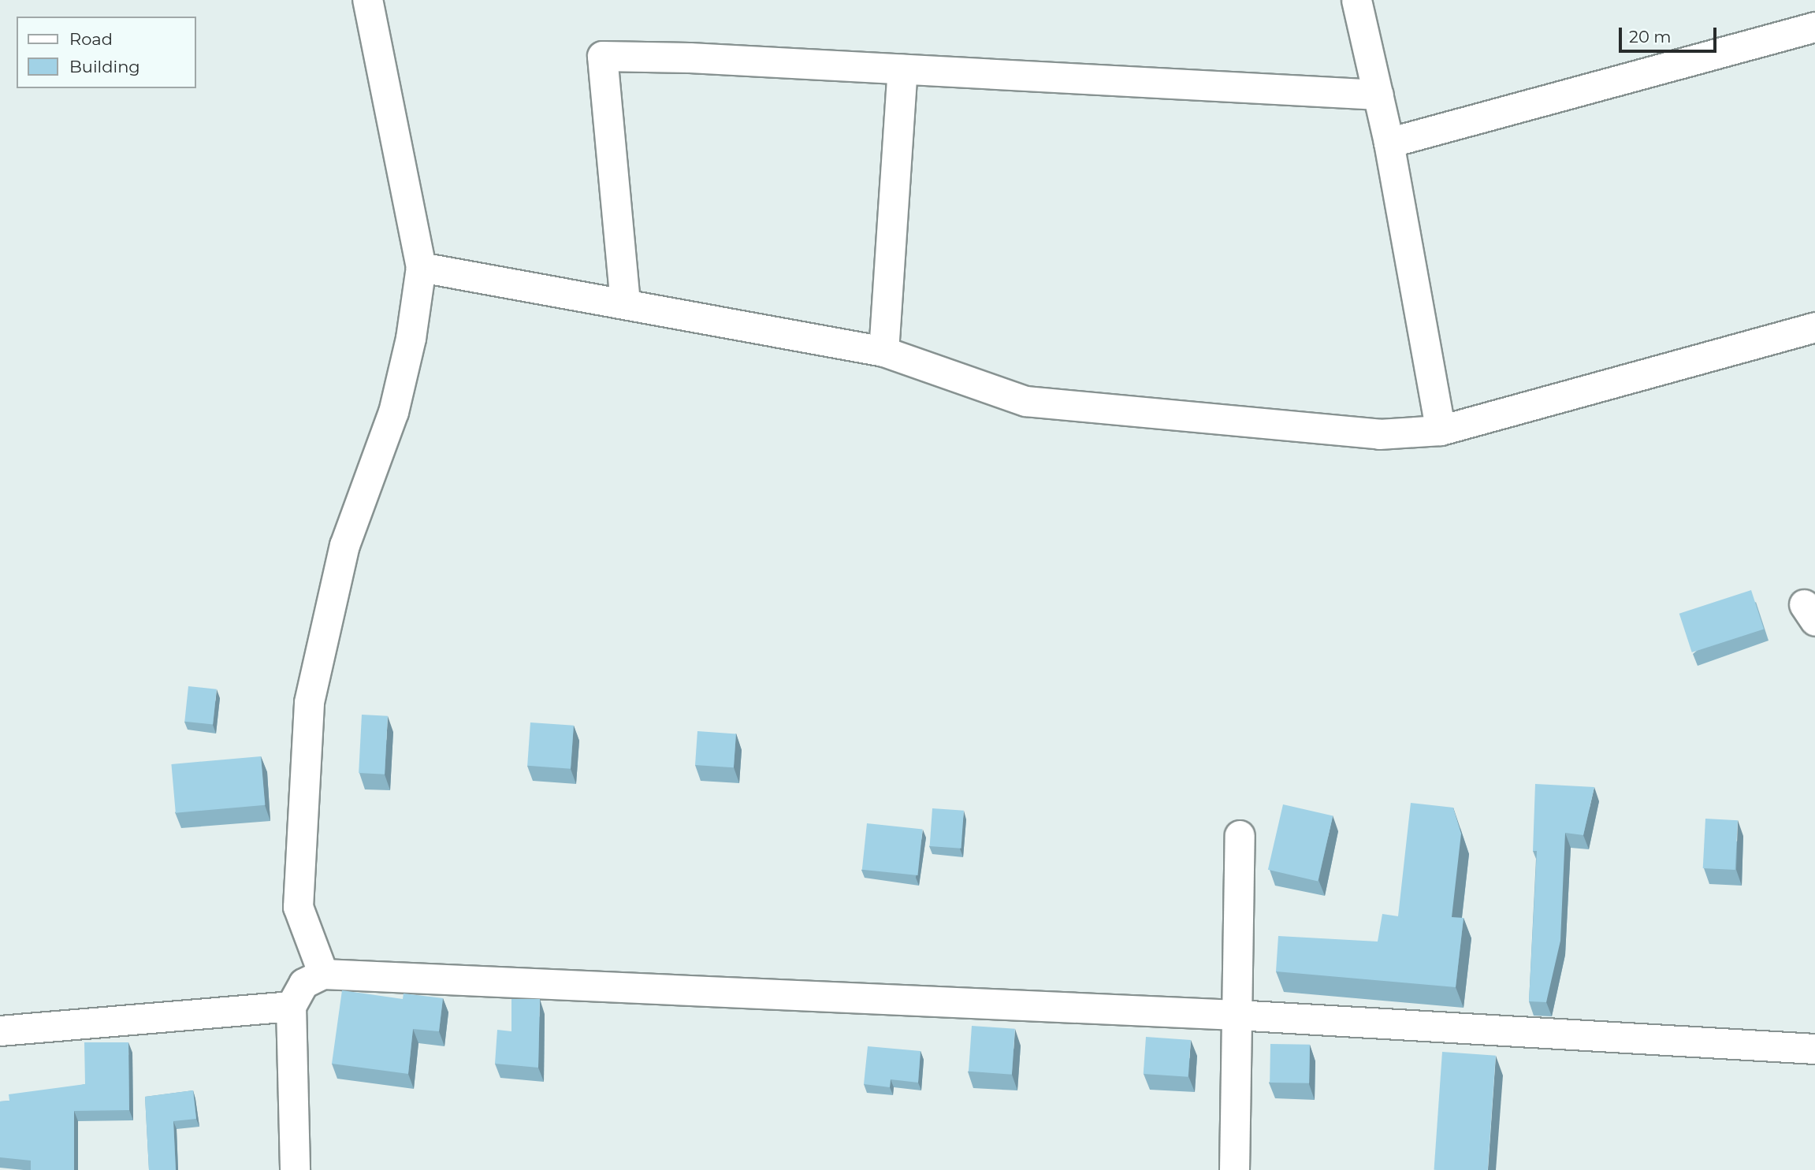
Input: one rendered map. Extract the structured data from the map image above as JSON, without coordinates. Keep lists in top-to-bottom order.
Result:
{
  "legend": ["Road", "Building"],
  "scale_bar": "20 m"
}
